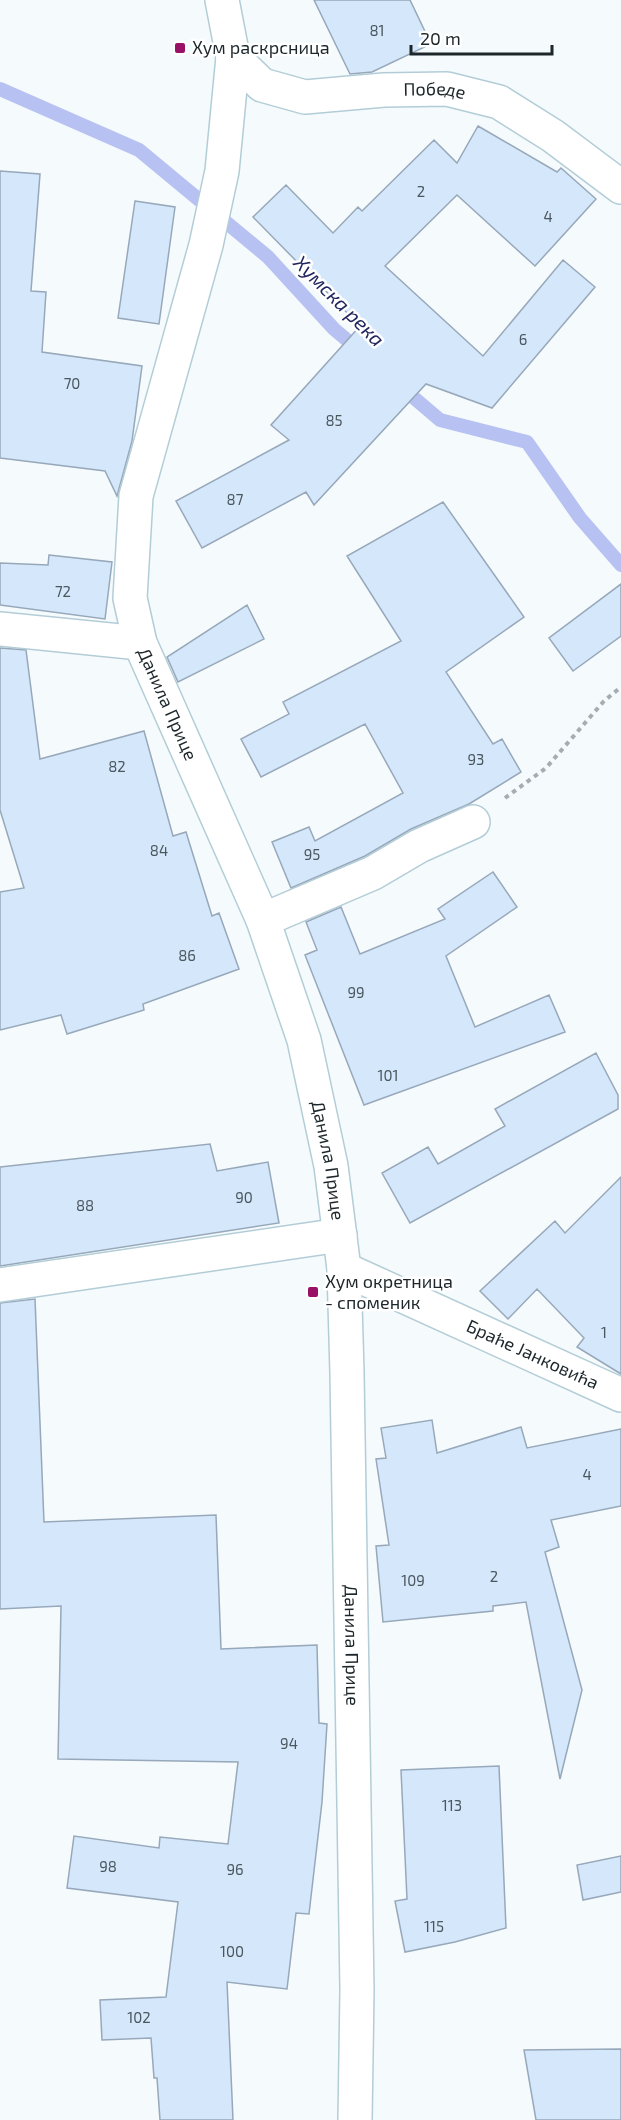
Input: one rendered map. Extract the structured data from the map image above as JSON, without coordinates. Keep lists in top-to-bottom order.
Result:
{
  "streets": {
    "street": ["Победе", "Данила Прице", "Браће Јанковића"]
  },
  "crossings": [
    ["Победе", "Данила Прице"],
    ["Данила Прице", "Браће Јанковића"]
  ],
  "water": ["Хумска река"],
  "places": {
    "transit": ["Хум раскрсница", "Хум окретница - споменик"]
  },
  "house_numbers": [
    "81",
    "2",
    "4",
    "6",
    "70",
    "85",
    "87",
    "72",
    "93",
    "82",
    "84",
    "95",
    "86",
    "99",
    "101",
    "90",
    "88",
    "1",
    "4",
    "2",
    "109",
    "94",
    "113",
    "98",
    "96",
    "115",
    "100",
    "102"
  ],
  "scale_bar": "20 m"
}
